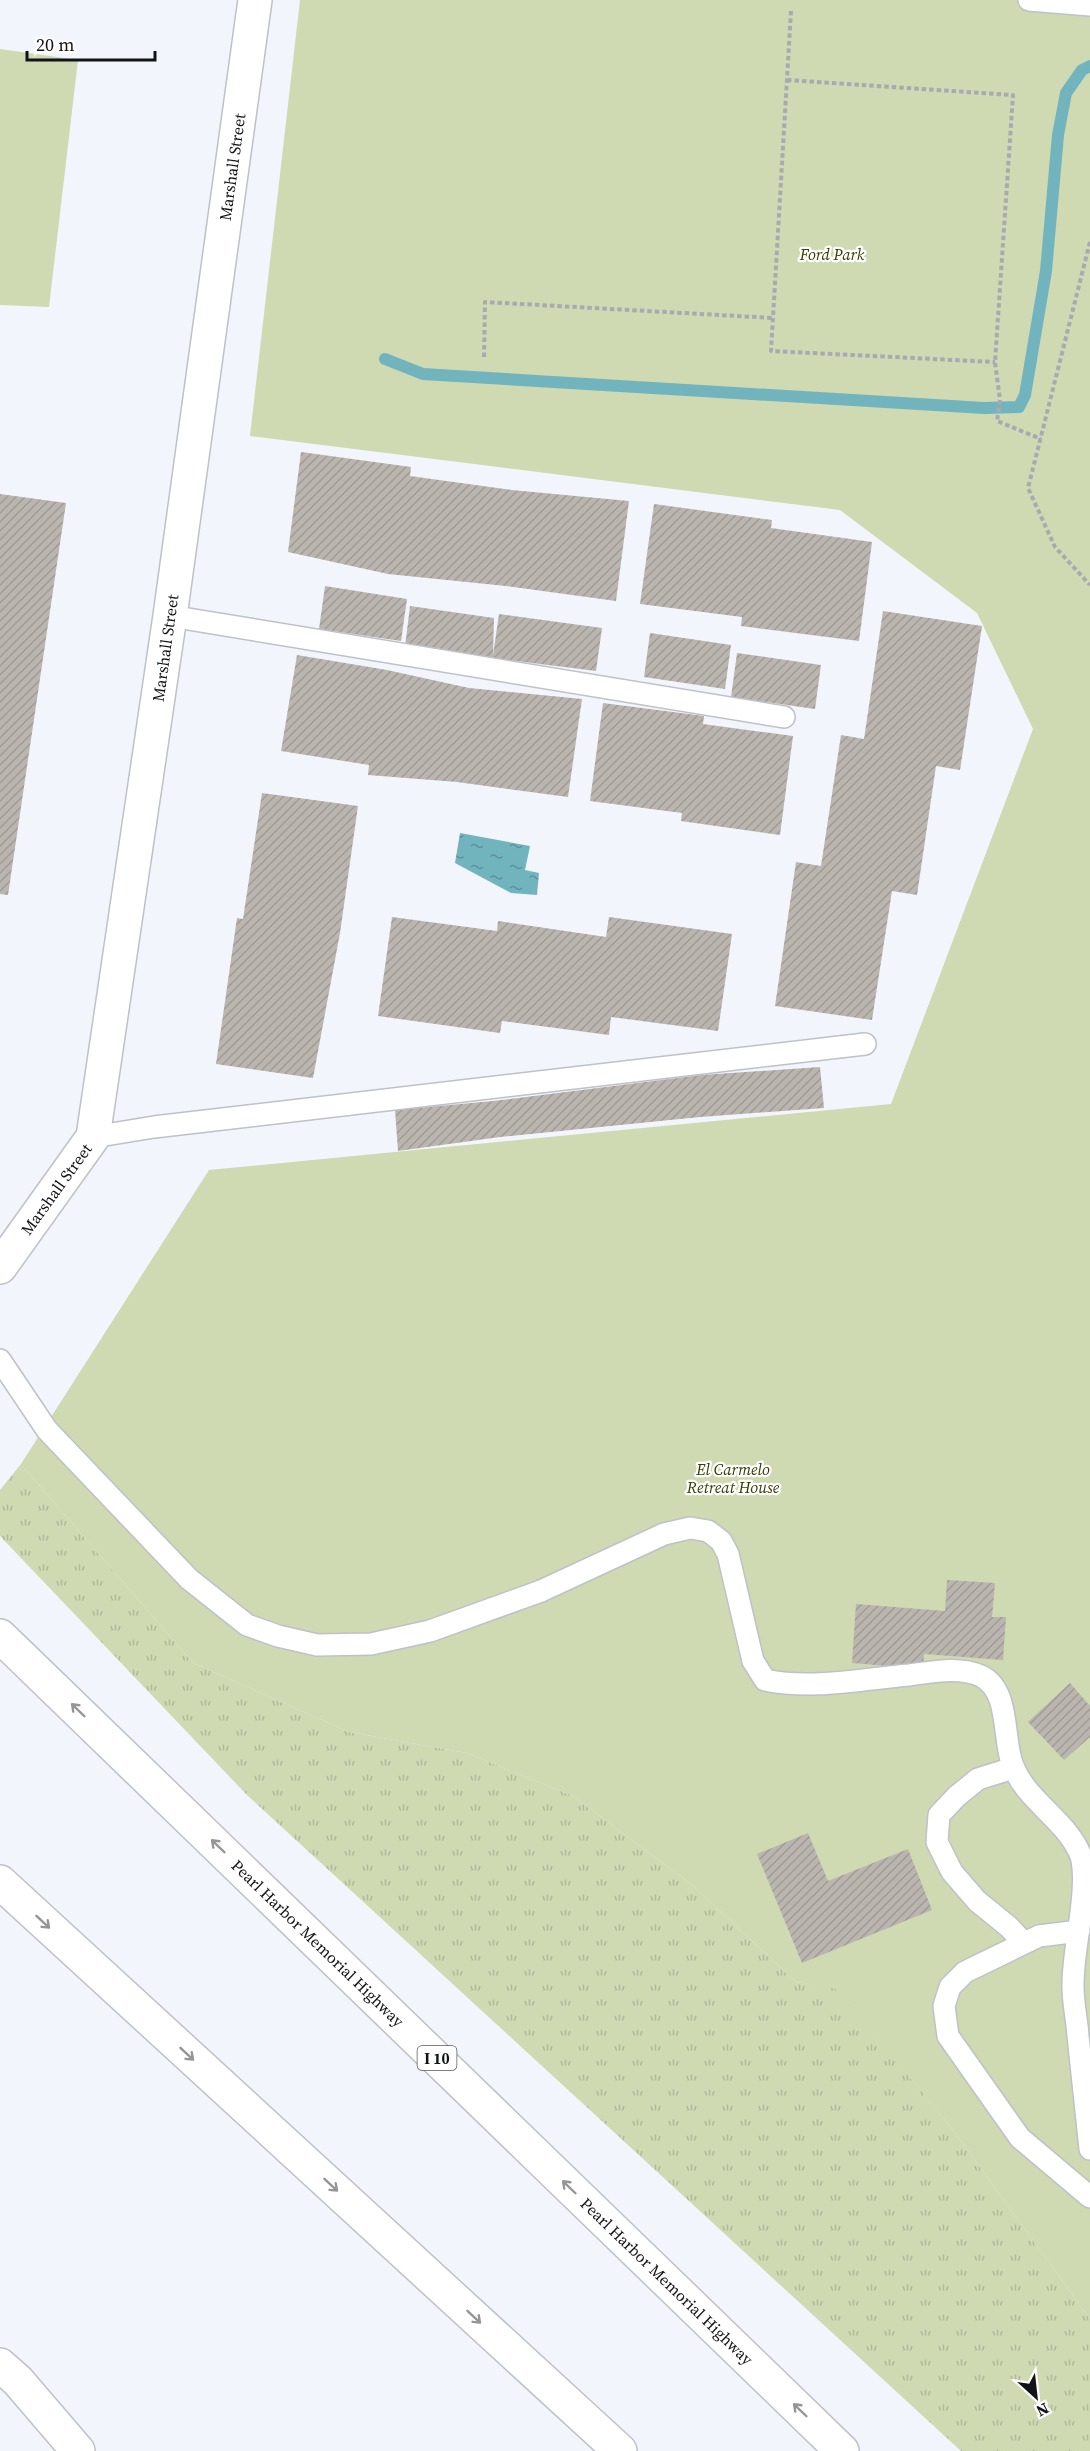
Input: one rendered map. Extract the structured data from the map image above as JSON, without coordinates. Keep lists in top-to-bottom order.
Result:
{
  "streets": {
    "main road": ["Marshall Street", "Pearl Harbor Memorial Highway", "I 10"]
  },
  "parks": ["Ford Park", "El Carmelo Retreat House"],
  "scale_bar": "20 m",
  "north": "bottom right"
}
